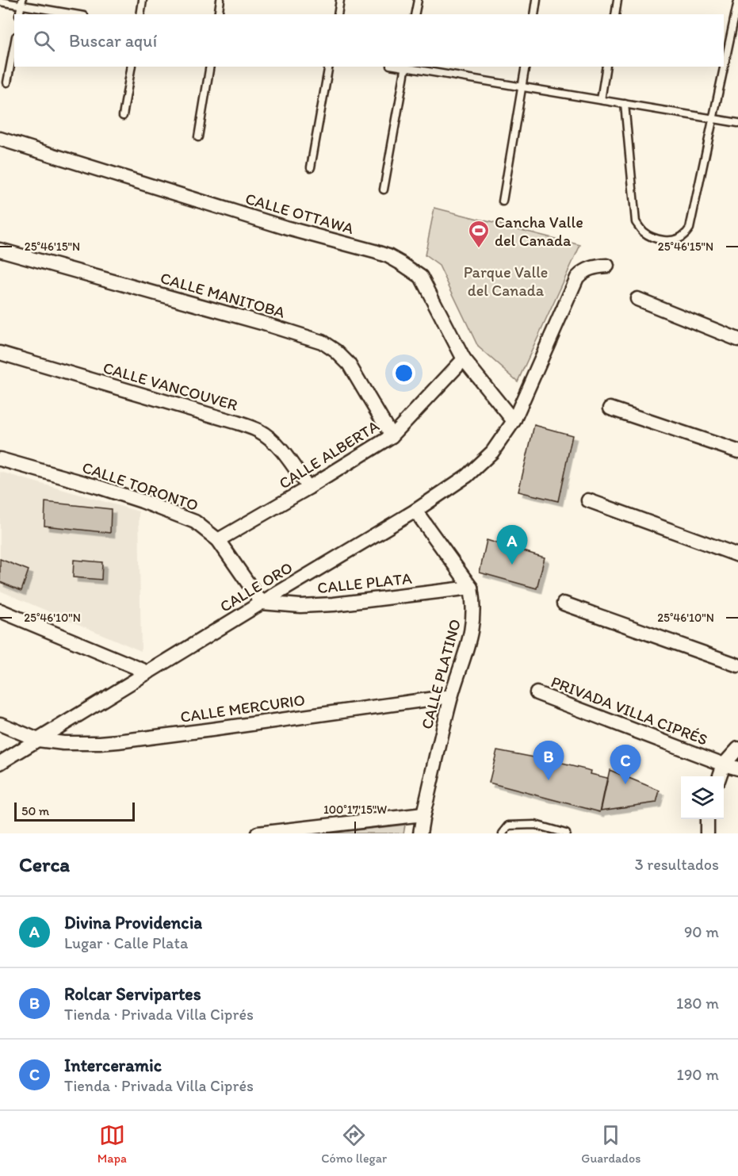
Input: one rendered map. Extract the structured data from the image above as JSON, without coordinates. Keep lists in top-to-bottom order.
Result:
{
  "streets": {
    "street": [
      "CALLE OTTAWA",
      "CALLE MANITOBA",
      "CALLE VANCOUVER",
      "CALLE ALBERTA",
      "CALLE TORONTO",
      "CALLE PLATA",
      "CALLE ORO",
      "CALLE PLATINO",
      "CALLE MERCURIO",
      "PRIVADA VILLA CIPRÉS"
    ]
  },
  "crossings": [
    ["CALLE OTTAWA", "CALLE ALBERTA"],
    ["CALLE OTTAWA", "CALLE ORO"],
    ["CALLE MANITOBA", "CALLE ALBERTA"],
    ["CALLE VANCOUVER", "CALLE ALBERTA"],
    ["CALLE ALBERTA", "CALLE TORONTO"],
    ["CALLE TORONTO", "CALLE PLATA"],
    ["CALLE TORONTO", "CALLE ORO"],
    ["CALLE PLATA", "CALLE ORO"],
    ["CALLE PLATA", "CALLE PLATINO"],
    ["CALLE ORO", "CALLE MERCURIO"],
    ["CALLE PLATINO", "CALLE MERCURIO"]
  ],
  "parks": ["Parque Valle del Canada"],
  "places": {
    "sports": ["Cancha Valle del Canada"]
  },
  "scale_bar": "50 m",
  "page": {
    "search": "Buscar aquí",
    "pins": ["A", "B", "C"],
    "scale": "50 m",
    "heading": ["Cerca", "3 resultados"],
    "list": [
      {
        "mark": "A",
        "name": "Divina Providencia",
        "note": "Lugar · Calle Plata",
        "value": "90 m"
      },
      {
        "mark": "B",
        "name": "Rolcar Servipartes",
        "note": "Tienda · Privada Villa Ciprés",
        "value": "180 m"
      },
      {
        "mark": "C",
        "name": "Interceramic",
        "note": "Tienda · Privada Villa Ciprés",
        "value": "190 m"
      }
    ],
    "nav": ["Mapa", "Cómo llegar", "Guardados"]
  },
  "coordinates": ["25°46'15\"N", "25°46'10\"N", "100°17'15\"W"]
}
